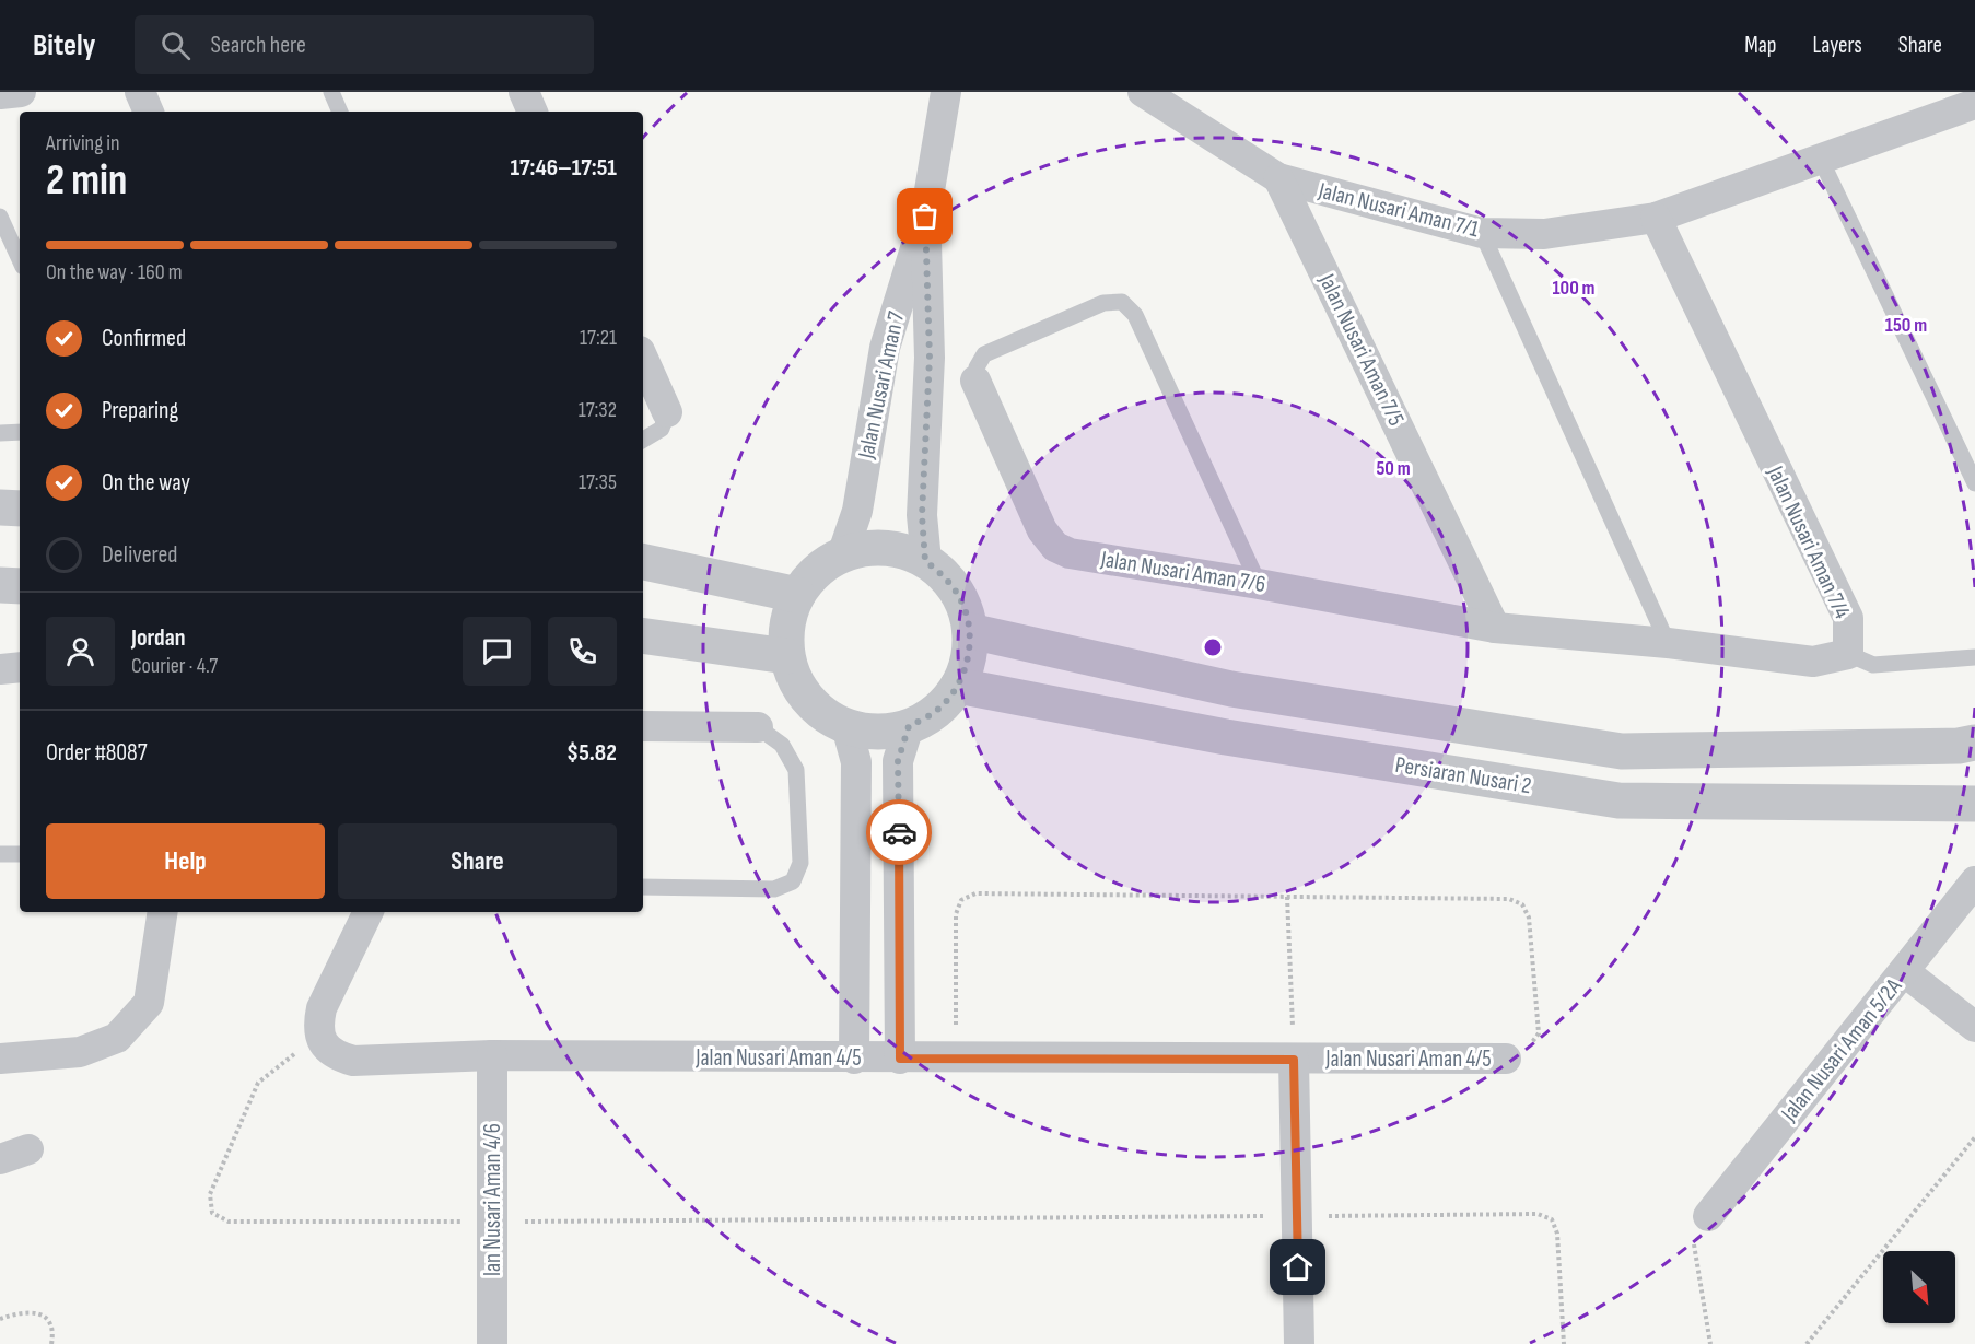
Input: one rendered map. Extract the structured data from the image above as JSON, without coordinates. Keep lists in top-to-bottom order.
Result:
{
  "streets": {
    "street": [
      "Jalan Nusari Aman 7/1",
      "Jalan Nusari Aman 7/5",
      "Jalan Nusari Aman 7",
      "Jalan Nusari Aman 7/4",
      "Jalan Nusari Aman 7/6",
      "Persiaran Nusari 2",
      "Jalan Nusari Aman 5/2A",
      "Jalan Nusari Aman 4/5",
      "lan Nusari Aman 4/6"
    ]
  },
  "crossings": [
    ["Jalan Nusari Aman 7/1", "Jalan Nusari Aman 7/5"],
    ["Jalan Nusari Aman 7/1", "Jalan Nusari Aman 7/4"],
    ["Jalan Nusari Aman 7/5", "Jalan Nusari Aman 7/4"],
    ["Jalan Nusari Aman 7/5", "Jalan Nusari Aman 7/6"],
    ["Jalan Nusari Aman 7", "Persiaran Nusari 2"],
    ["Jalan Nusari Aman 7/4", "Jalan Nusari Aman 7/6"],
    ["Jalan Nusari Aman 4/5", "lan Nusari Aman 4/6"]
  ],
  "north": "bottom right",
  "page": {
    "header": "Bitely",
    "search": "Search here",
    "nav": ["Map", "Layers", "Share"],
    "heading": ["2 min", "Arriving in", "17:46–17:51"],
    "panel": [
      "Jordan",
      "Courier · 4.7",
      "Order #8087",
      "$5.82"
    ],
    "bar": "On the way · 160 m",
    "list": [
      ["Confirmed", "17:21"],
      ["Preparing", "17:32"],
      ["On the way", "17:35"],
      "Delivered"
    ],
    "buttons": ["Help", "Share"]
  },
  "rings": ["100 m", "150 m", "50 m"]
}
